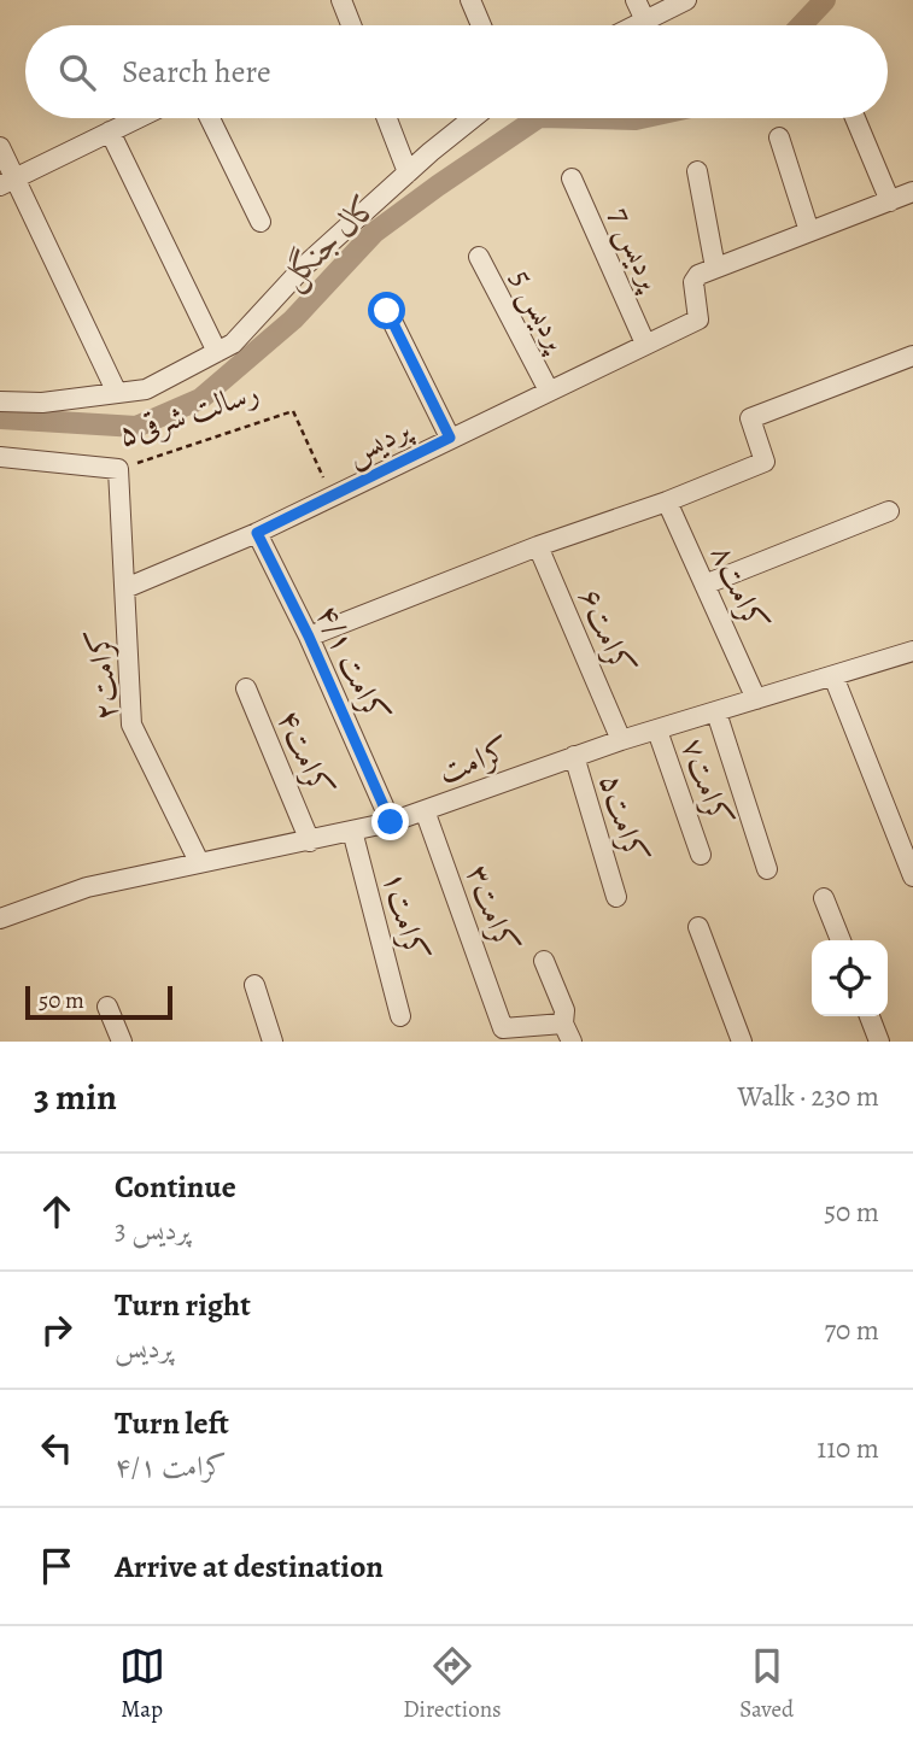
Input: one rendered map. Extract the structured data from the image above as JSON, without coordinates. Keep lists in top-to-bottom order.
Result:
{
  "streets": {
    "street": [
      "پردیس 7",
      "پردیس 5",
      "رسالت شرقی۵",
      "پردیس",
      "کرامت۸",
      "کرامت۶",
      "کرامت ۴/۱",
      "کرامت۲",
      "کرامت۴",
      "کرامت",
      "کرامت۷",
      "کرامت۵",
      "کرامت۳",
      "کرامت۱"
    ]
  },
  "crossings": [
    ["پردیس 7", "پردیس"],
    ["پردیس 5", "پردیس"],
    ["رسالت شرقی۵", "پردیس"],
    ["رسالت شرقی۵", "کرامت۲"],
    ["پردیس", "کرامت ۴/۱"],
    ["پردیس", "کرامت۲"],
    ["کرامت۸", "کرامت"],
    ["کرامت۶", "کرامت"],
    ["کرامت ۴/۱", "کرامت"],
    ["کرامت۲", "کرامت"],
    ["کرامت۴", "کرامت"],
    ["کرامت", "کرامت۷"],
    ["کرامت", "کرامت۵"],
    ["کرامت", "کرامت۳"],
    ["کرامت", "کرامت۱"]
  ],
  "water": ["کال جنگل"],
  "scale_bar": "50 m",
  "page": {
    "search": "Search here",
    "scale": "50 m",
    "heading": ["3 min", "Walk · 230 m"],
    "list": [
      ["Continue", "پردیس 3", "50 m"],
      ["Turn right", "پردیس", "70 m"],
      ["Turn left", "کرامت ۴/۱", "110 m"],
      "Arrive at destination"
    ],
    "nav": ["Map", "Directions", "Saved"]
  }
}
